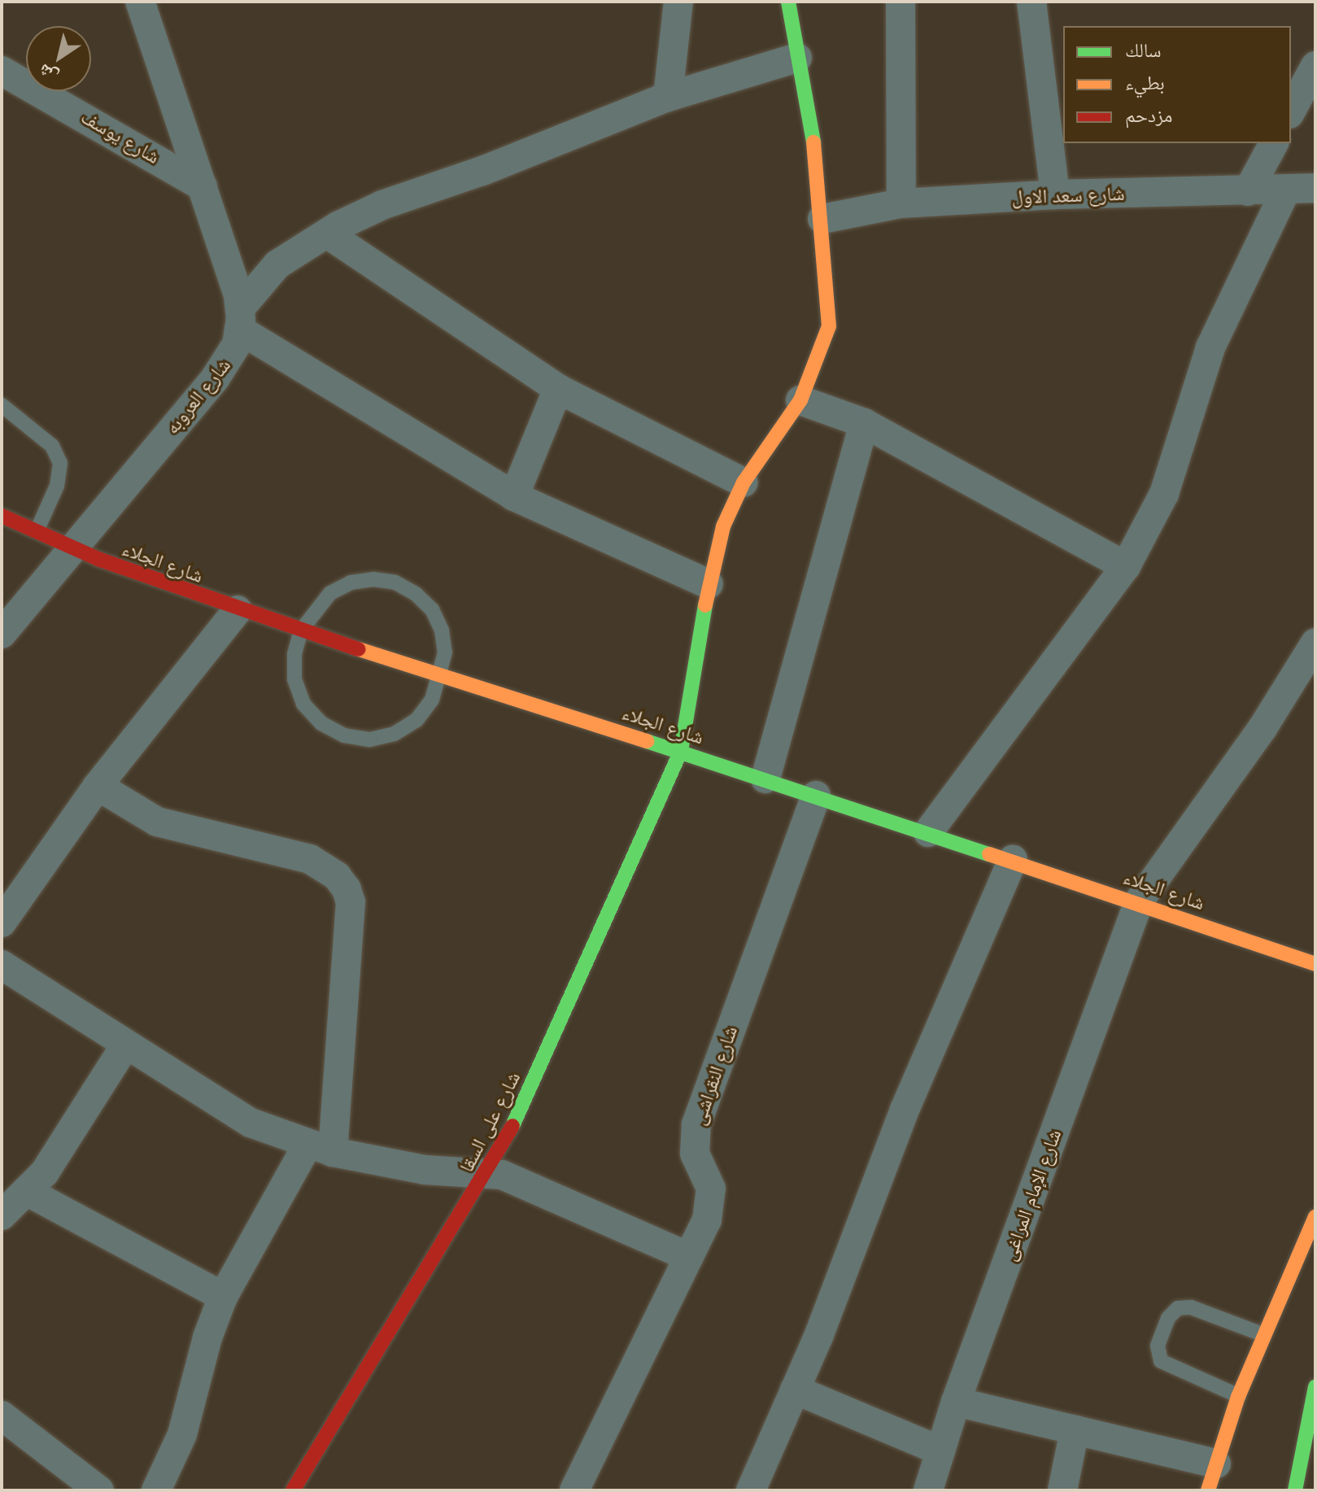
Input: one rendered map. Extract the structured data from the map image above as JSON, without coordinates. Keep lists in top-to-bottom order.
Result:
{
  "streets": {
    "street": [
      "شارع يوسف",
      "شارع سعد الاول",
      "شارع العروبه",
      "شارع الجلاء",
      "شارع النقراشى",
      "شارع على السقا",
      "شارع الإمام المراغى"
    ]
  },
  "crossings": [
    ["شارع سعد الاول", "شارع على السقا"],
    ["شارع العروبه", "شارع الجلاء"],
    ["شارع العروبه", "شارع على السقا"],
    ["شارع الجلاء", "شارع النقراشى"],
    ["شارع الجلاء", "شارع على السقا"],
    ["شارع الجلاء", "شارع الإمام المراغى"]
  ],
  "legend": ["سالك", "بطيء", "مزدحم"],
  "north": "bottom left"
}
